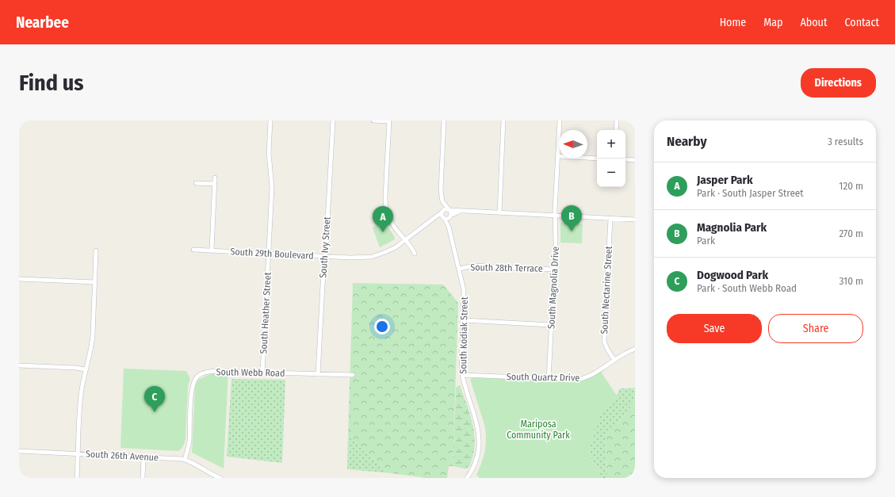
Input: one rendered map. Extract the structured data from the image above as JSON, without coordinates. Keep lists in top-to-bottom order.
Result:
{
  "streets": {
    "street": [
      "South Ivy Street",
      "South 29th Boulevard",
      "South 28th Terrace",
      "South Magnolia Drive",
      "South Nectarine Street",
      "South Heather Street",
      "South Kodiak Street",
      "South Webb Road",
      "South Quartz Drive",
      "South 26th Avenue"
    ]
  },
  "crossings": [
    ["South Ivy Street", "South 29th Boulevard"],
    ["South Ivy Street", "South Webb Road"],
    ["South 29th Boulevard", "South Heather Street"],
    ["South 29th Boulevard", "South Kodiak Street"],
    ["South 28th Terrace", "South Magnolia Drive"],
    ["South 28th Terrace", "South Kodiak Street"],
    ["South Magnolia Drive", "South Quartz Drive"],
    ["South Nectarine Street", "South Quartz Drive"],
    ["South Heather Street", "South Webb Road"],
    ["South Kodiak Street", "South Quartz Drive"],
    ["South Webb Road", "South 26th Avenue"]
  ],
  "parks": ["Mariposa Community Park"],
  "north": "left",
  "page": {
    "header": "Nearbee",
    "nav": [
      "Home",
      "Map",
      "About",
      "Contact"
    ],
    "buttons": [
      "Directions",
      ["Save", "Share"]
    ],
    "title": "Find us",
    "heading": ["Nearby", "3 results"],
    "map_buttons": ["+", "−"],
    "list": [
      {
        "mark": "A",
        "name": "Jasper Park",
        "note": "Park · South Jasper Street",
        "value": "120 m"
      },
      {
        "mark": "B",
        "name": "Magnolia Park",
        "note": "Park",
        "value": "270 m"
      },
      {
        "mark": "C",
        "name": "Dogwood Park",
        "note": "Park · South Webb Road",
        "value": "310 m"
      }
    ],
    "pins": ["B", "A", "C"]
  }
}
